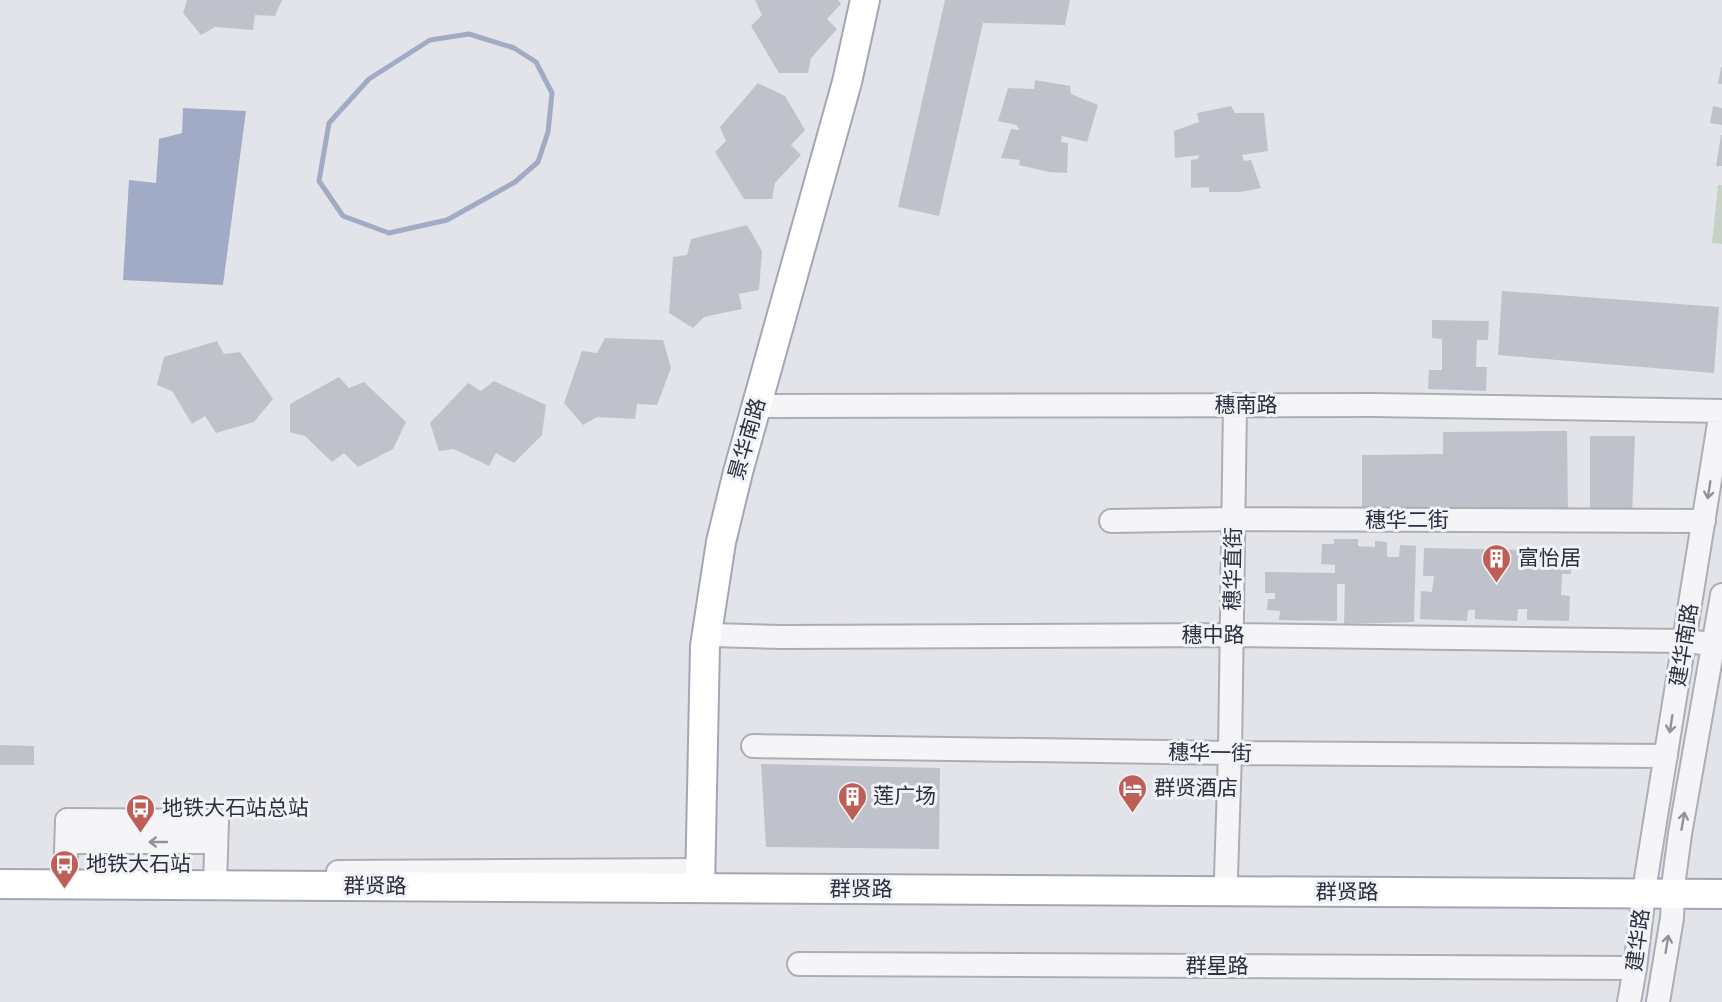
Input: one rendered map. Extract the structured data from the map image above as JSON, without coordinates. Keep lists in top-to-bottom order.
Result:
{
  "streets": {
    "main road": ["景华南路", "群贤路"],
    "street": [
      "穗南路",
      "穗华二街",
      "穗华直街",
      "穗中路",
      "建华南路",
      "穗华一街",
      "建华路",
      "群星路"
    ]
  },
  "crossings": [
    ["穗南路", "穗华直街"],
    ["穗南路", "建华南路"],
    ["景华南路", "群贤路"],
    ["穗华二街", "穗华直街"],
    ["穗华二街", "建华南路"],
    ["穗华直街", "穗中路"],
    ["穗华直街", "穗华一街"],
    ["穗华直街", "群贤路"],
    ["穗中路", "建华南路"],
    ["建华南路", "穗华一街"],
    ["建华南路", "群贤路"],
    ["建华南路", "建华路"],
    ["群贤路", "建华路"],
    ["建华路", "群星路"]
  ],
  "places": {
    "building": ["富怡居", "莲广场"],
    "hotel": ["群贤酒店"],
    "bus stop": ["地铁大石站总站", "地铁大石站"]
  }
}
